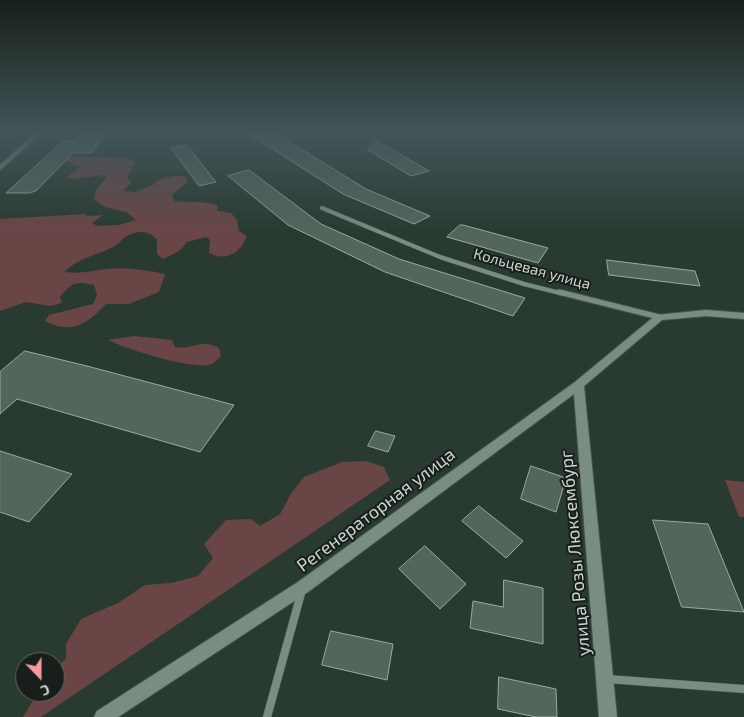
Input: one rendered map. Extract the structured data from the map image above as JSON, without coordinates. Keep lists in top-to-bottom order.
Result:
{
  "streets": {
    "street": ["Кольцевая улица", "Регенераторная улица", "улица Розы Люксембург"]
  },
  "crossings": [
    ["Кольцевая улица", "Регенераторная улица"],
    ["Регенераторная улица", "улица Розы Люксембург"]
  ],
  "north": "bottom"
}
